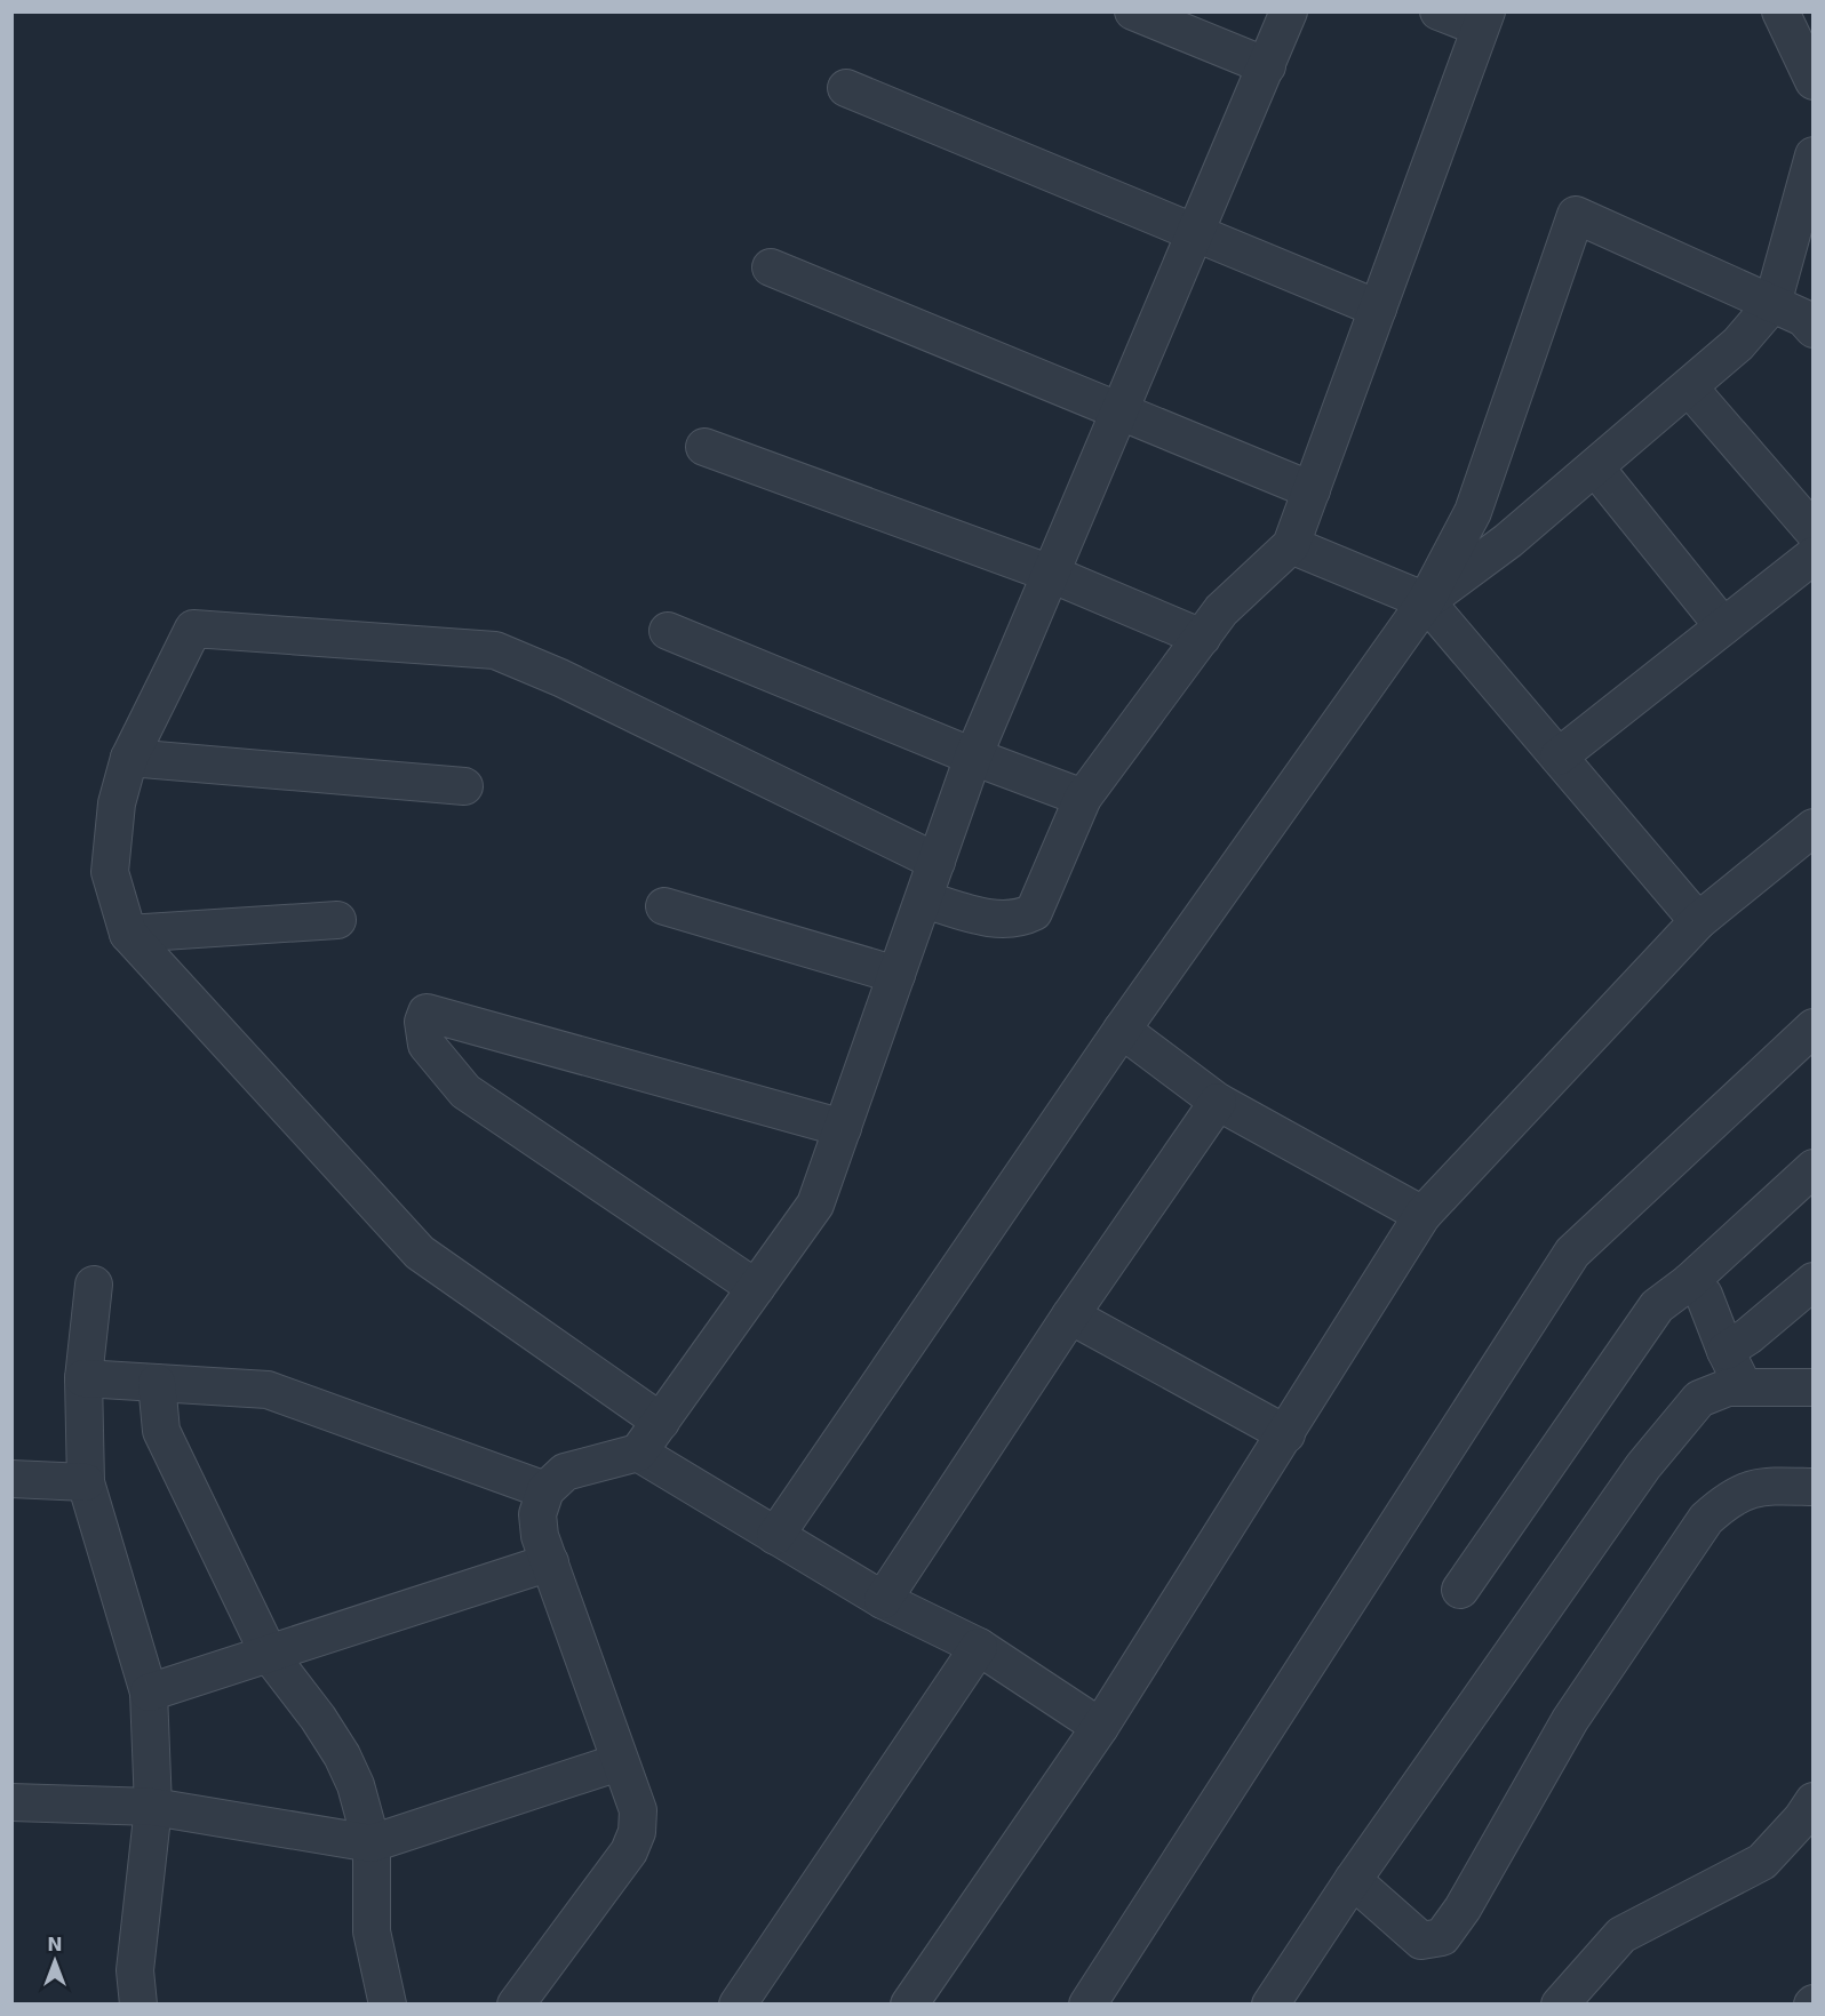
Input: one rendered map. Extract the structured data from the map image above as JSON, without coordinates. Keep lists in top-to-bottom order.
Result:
{
  "north": "top"
}
